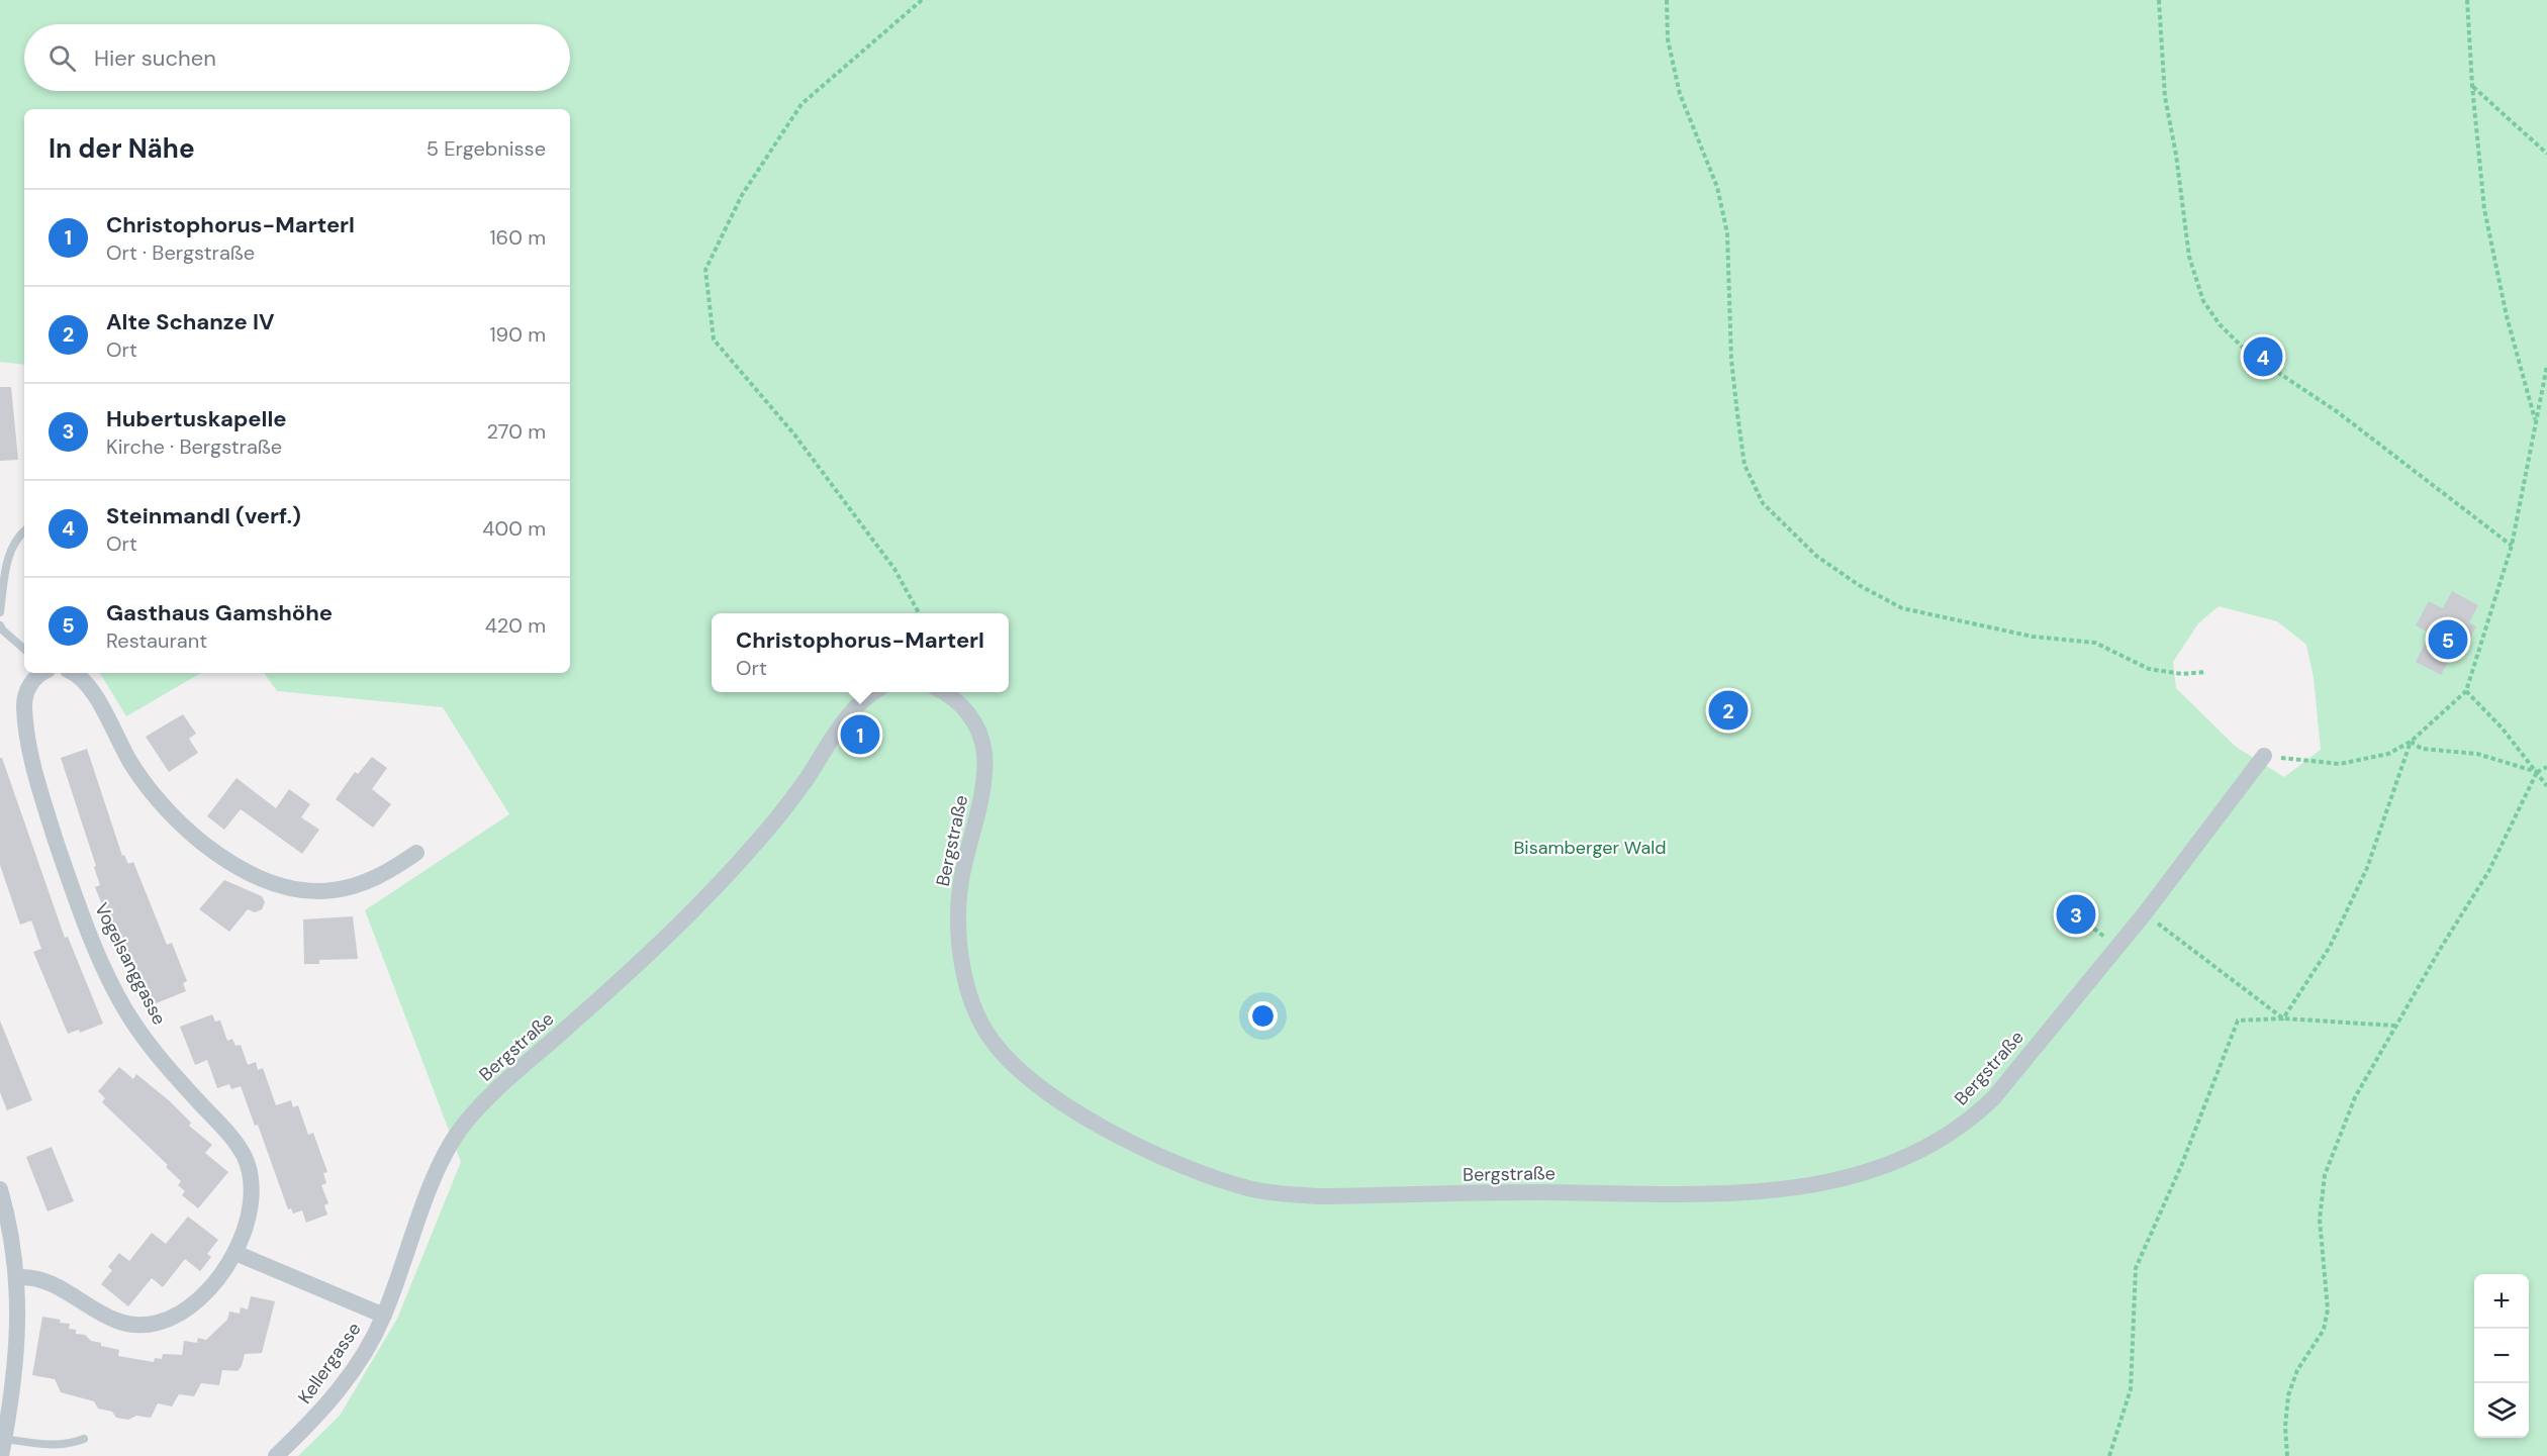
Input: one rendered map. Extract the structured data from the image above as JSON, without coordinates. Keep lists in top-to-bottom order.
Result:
{
  "streets": {
    "street": ["Bergstraße", "Vogelsanggasse", "Kellergasse"]
  },
  "crossings": [
    ["Bergstraße", "Kellergasse"]
  ],
  "parks": ["Bisamberger Wald"],
  "page": {
    "search": "Hier suchen",
    "heading": ["In der Nähe", "5 Ergebnisse"],
    "list": [
      {
        "mark": "1",
        "name": "Christophorus-Marterl",
        "note": "Ort · Bergstraße",
        "value": "160 m"
      },
      {
        "mark": "2",
        "name": "Alte Schanze IV",
        "note": "Ort",
        "value": "190 m"
      },
      {
        "mark": "3",
        "name": "Hubertuskapelle",
        "note": "Kirche · Bergstraße",
        "value": "270 m"
      },
      {
        "mark": "4",
        "name": "Steinmandl (verf.)",
        "note": "Ort",
        "value": "400 m"
      },
      {
        "mark": "5",
        "name": "Gasthaus Gamshöhe",
        "note": "Restaurant",
        "value": "420 m"
      }
    ],
    "pins": [
      "4",
      "5",
      "2",
      "1",
      "3"
    ],
    "popup": ["Christophorus-Marterl", "Ort"],
    "map_buttons": ["+", "−"]
  }
}
